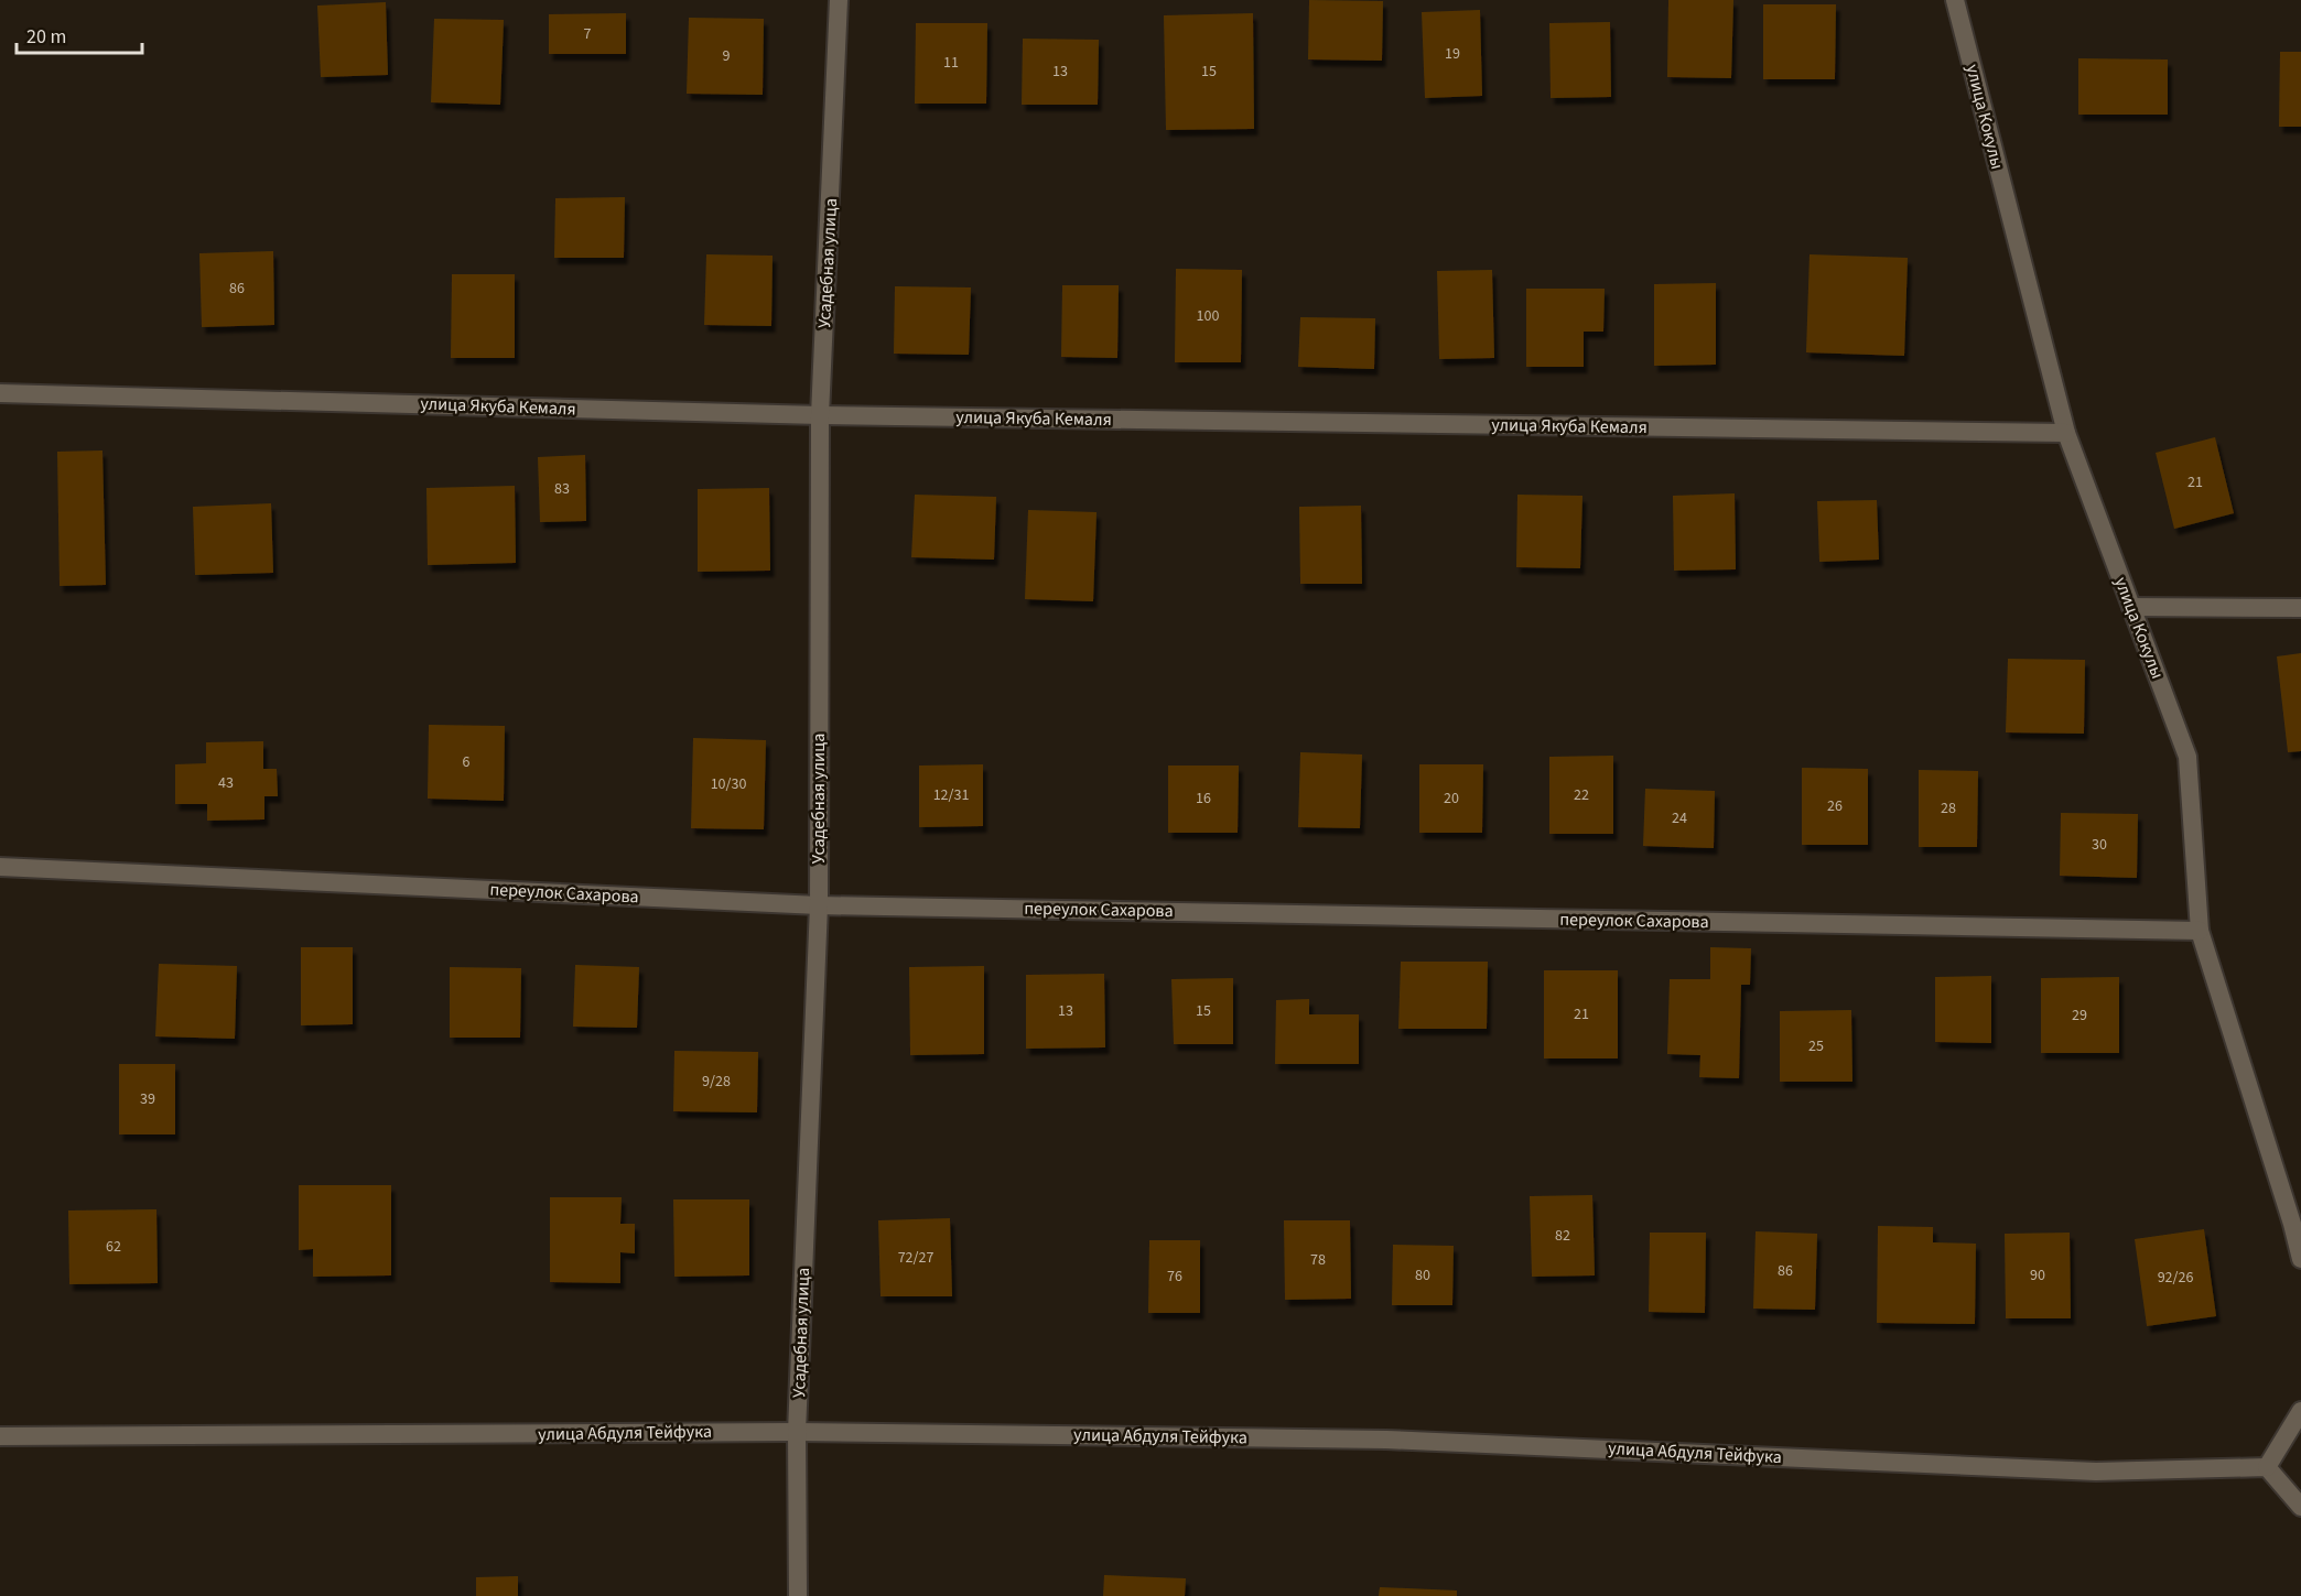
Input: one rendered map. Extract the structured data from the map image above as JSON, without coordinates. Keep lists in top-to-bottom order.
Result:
{
  "streets": {
    "street": [
      "улица Кокулы",
      "Усадебная улица",
      "улица Якуба Кемаля",
      "переулок Сахарова",
      "улица Абдуля Тейфука"
    ]
  },
  "crossings": [
    ["улица Кокулы", "улица Якуба Кемаля"],
    ["улица Кокулы", "переулок Сахарова"],
    ["Усадебная улица", "улица Якуба Кемаля"],
    ["Усадебная улица", "переулок Сахарова"],
    ["Усадебная улица", "улица Абдуля Тейфука"]
  ],
  "house_numbers": [
    "7",
    "19",
    "9",
    "11",
    "13",
    "15",
    "86",
    "100",
    "21",
    "83",
    "6",
    "43",
    "10/30",
    "12/31",
    "22",
    "16",
    "20",
    "26",
    "28",
    "24",
    "30",
    "13",
    "15",
    "21",
    "29",
    "25",
    "9/28",
    "39",
    "82",
    "62",
    "72/27",
    "78",
    "86",
    "80",
    "90",
    "76",
    "92/26"
  ],
  "scale_bar": "20 m"
}
